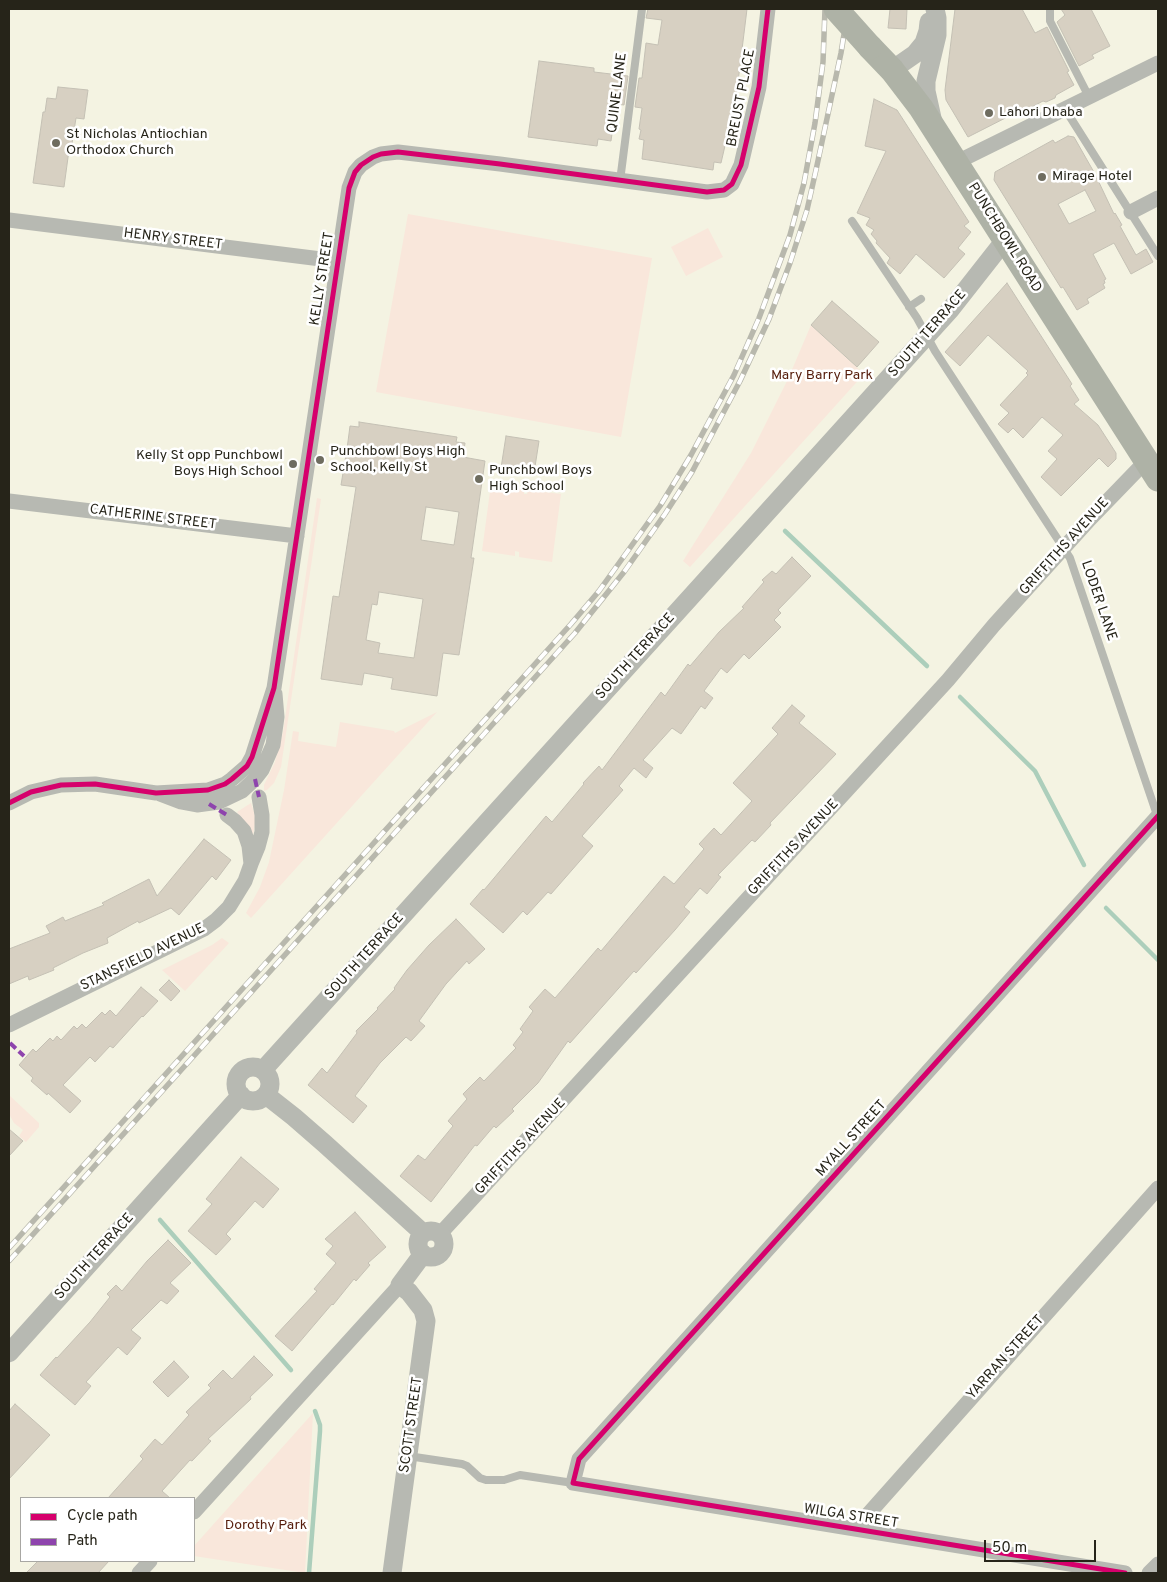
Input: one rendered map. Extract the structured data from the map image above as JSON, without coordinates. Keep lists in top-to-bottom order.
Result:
{
  "streets": {
    "main road": ["PUNCHBOWL ROAD"],
    "street": [
      "BREUST PLACE",
      "HENRY STREET",
      "KELLY STREET",
      "SOUTH TERRACE",
      "CATHERINE STREET",
      "GRIFFITHS AVENUE",
      "STANSFIELD AVENUE",
      "MYALL STREET",
      "YARRAN STREET",
      "SCOTT STREET",
      "WILGA STREET"
    ],
    "lane": ["QUINE LANE", "LODER LANE"]
  },
  "crossings": [
    ["QUINE LANE", "KELLY STREET"],
    ["BREUST PLACE", "KELLY STREET"],
    ["PUNCHBOWL ROAD", "SOUTH TERRACE"],
    ["PUNCHBOWL ROAD", "GRIFFITHS AVENUE"],
    ["HENRY STREET", "KELLY STREET"],
    ["KELLY STREET", "CATHERINE STREET"],
    ["SOUTH TERRACE", "LODER LANE"],
    ["GRIFFITHS AVENUE", "LODER LANE"],
    ["LODER LANE", "MYALL STREET"],
    ["MYALL STREET", "WILGA STREET"],
    ["YARRAN STREET", "WILGA STREET"],
    ["SCOTT STREET", "WILGA STREET"]
  ],
  "parks": ["Mary Barry Park", "Dorothy Park"],
  "places": [
    "Lahori Dhaba",
    "St Nicholas Antiochian Orthodox Church",
    "Mirage Hotel",
    "Punchbowl Boys High School, Kelly St",
    "Kelly St opp Punchbowl Boys High School",
    "Punchbowl Boys High School"
  ],
  "legend": ["Cycle path", "Path"],
  "scale_bar": "50 m"
}
